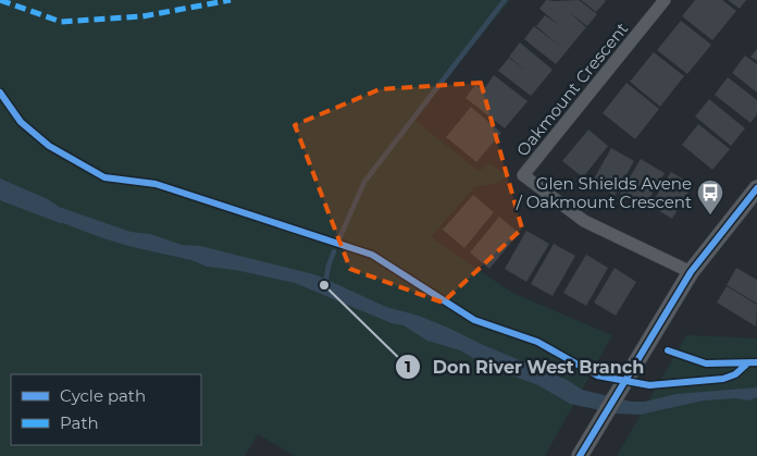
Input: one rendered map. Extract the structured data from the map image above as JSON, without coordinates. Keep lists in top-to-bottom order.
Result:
{
  "streets": {
    "street": ["Oakmount Crescent"]
  },
  "places": {
    "bus stop": ["Glen Shields Avene / Oakmount Crescent"],
    "other": ["Don River West Branch"]
  },
  "legend": ["Cycle path", "Path"]
}
